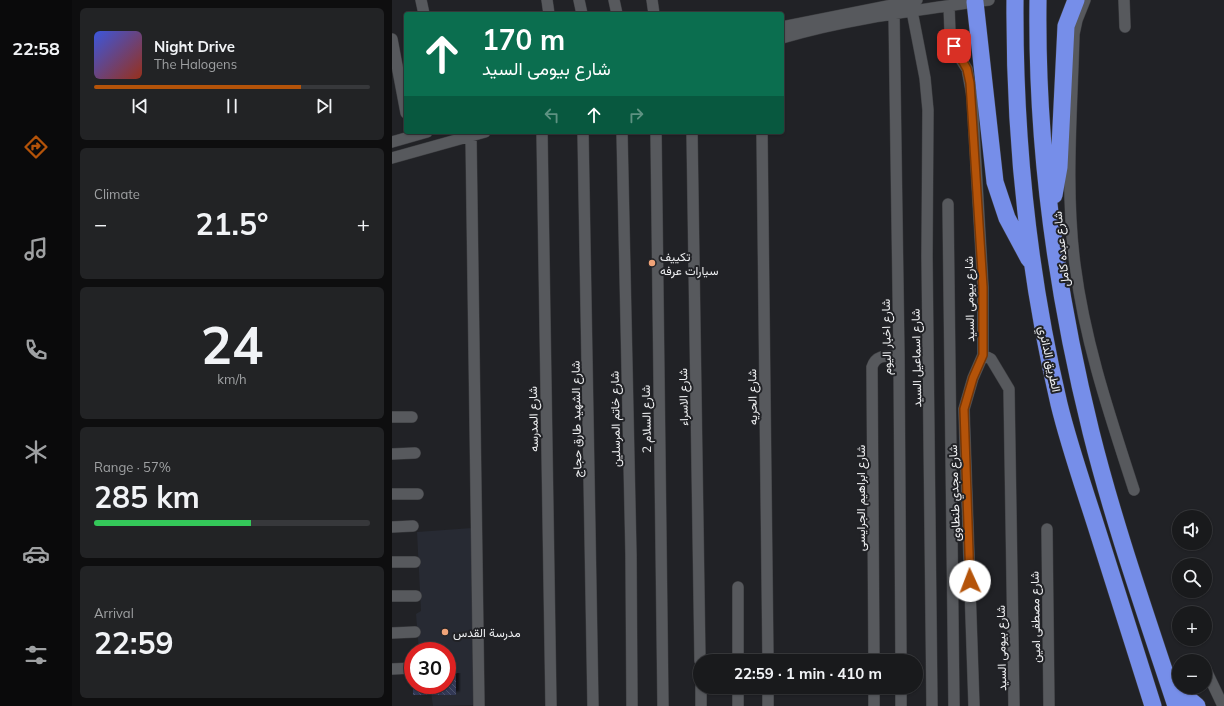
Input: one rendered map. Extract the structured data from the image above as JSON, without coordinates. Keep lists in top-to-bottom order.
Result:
{
  "streets": {
    "highway": ["الطريق الدائري"],
    "street": [
      "شارع عبده كامل",
      "شارع بيومى السيد",
      "شارع اخبار اليوم",
      "شارع اسماعيل السيد",
      "شارع الاسراء",
      "شارع الحريه",
      "شارع المدرسه",
      "شارع الشهيد طارق حجاج",
      "شارع خاتم المرسلين",
      "شارع السلام 2",
      "شارع مجدي طنطاوى",
      "شارع ابراهيم الجرايسى",
      "شارع مصطفى امين"
    ]
  },
  "crossings": [
    ["شارع بيومى السيد", "شارع مجدي طنطاوى"],
    ["شارع اخبار اليوم", "شارع ابراهيم الجرايسى"]
  ],
  "places": ["تكييف سيارات عرفه", "مدرسة القدس"],
  "page": {
    "tabs": "22:58",
    "turn": ["170 m", "شارع بيومى السيد"],
    "song": ["Night Drive", "The Halogens"],
    "tile": [
      "Climate",
      ["24", "km/h"],
      ["Range · 57%", "285 km"],
      ["Arrival", "22:59"]
    ],
    "heat": ["−", "21.5°", "+"],
    "map_buttons": ["+", "−"],
    "limit": "30",
    "trip": "22:59 · 1 min · 410 m"
  }
}
